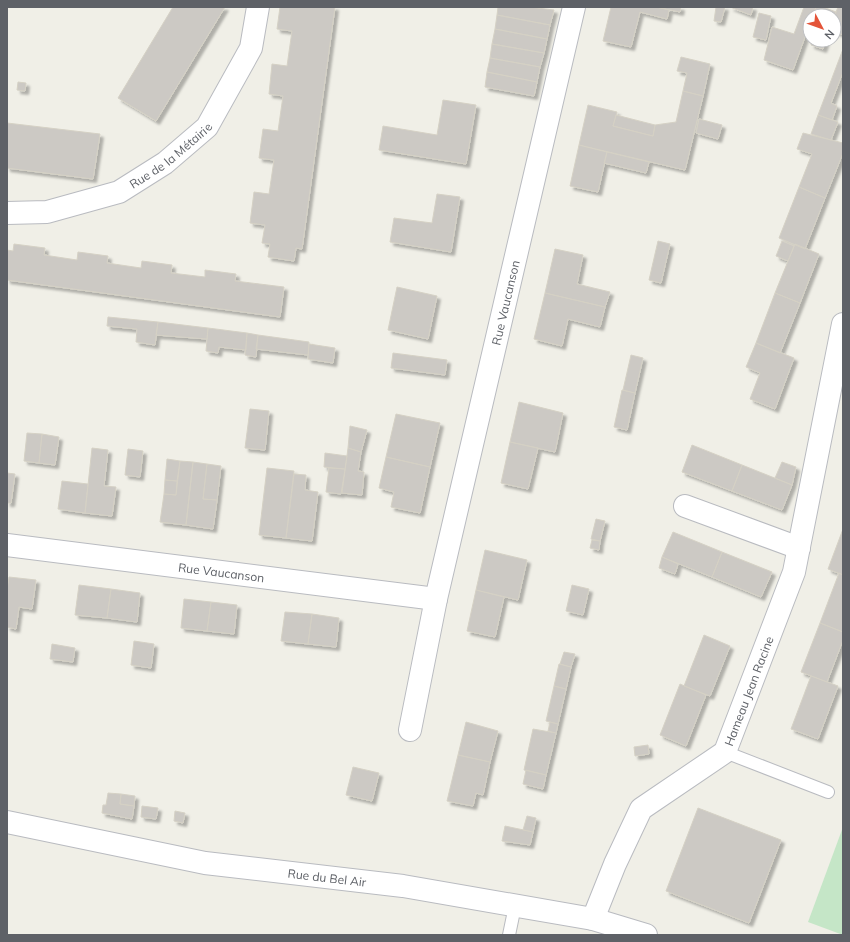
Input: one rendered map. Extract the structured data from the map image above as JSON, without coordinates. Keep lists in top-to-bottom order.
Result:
{
  "streets": {
    "street": [
      "Rue de la Métairie",
      "Rue Vaucanson",
      "Hameau Jean Racine",
      "Rue du Bel Air"
    ]
  },
  "north": "bottom right"
}
